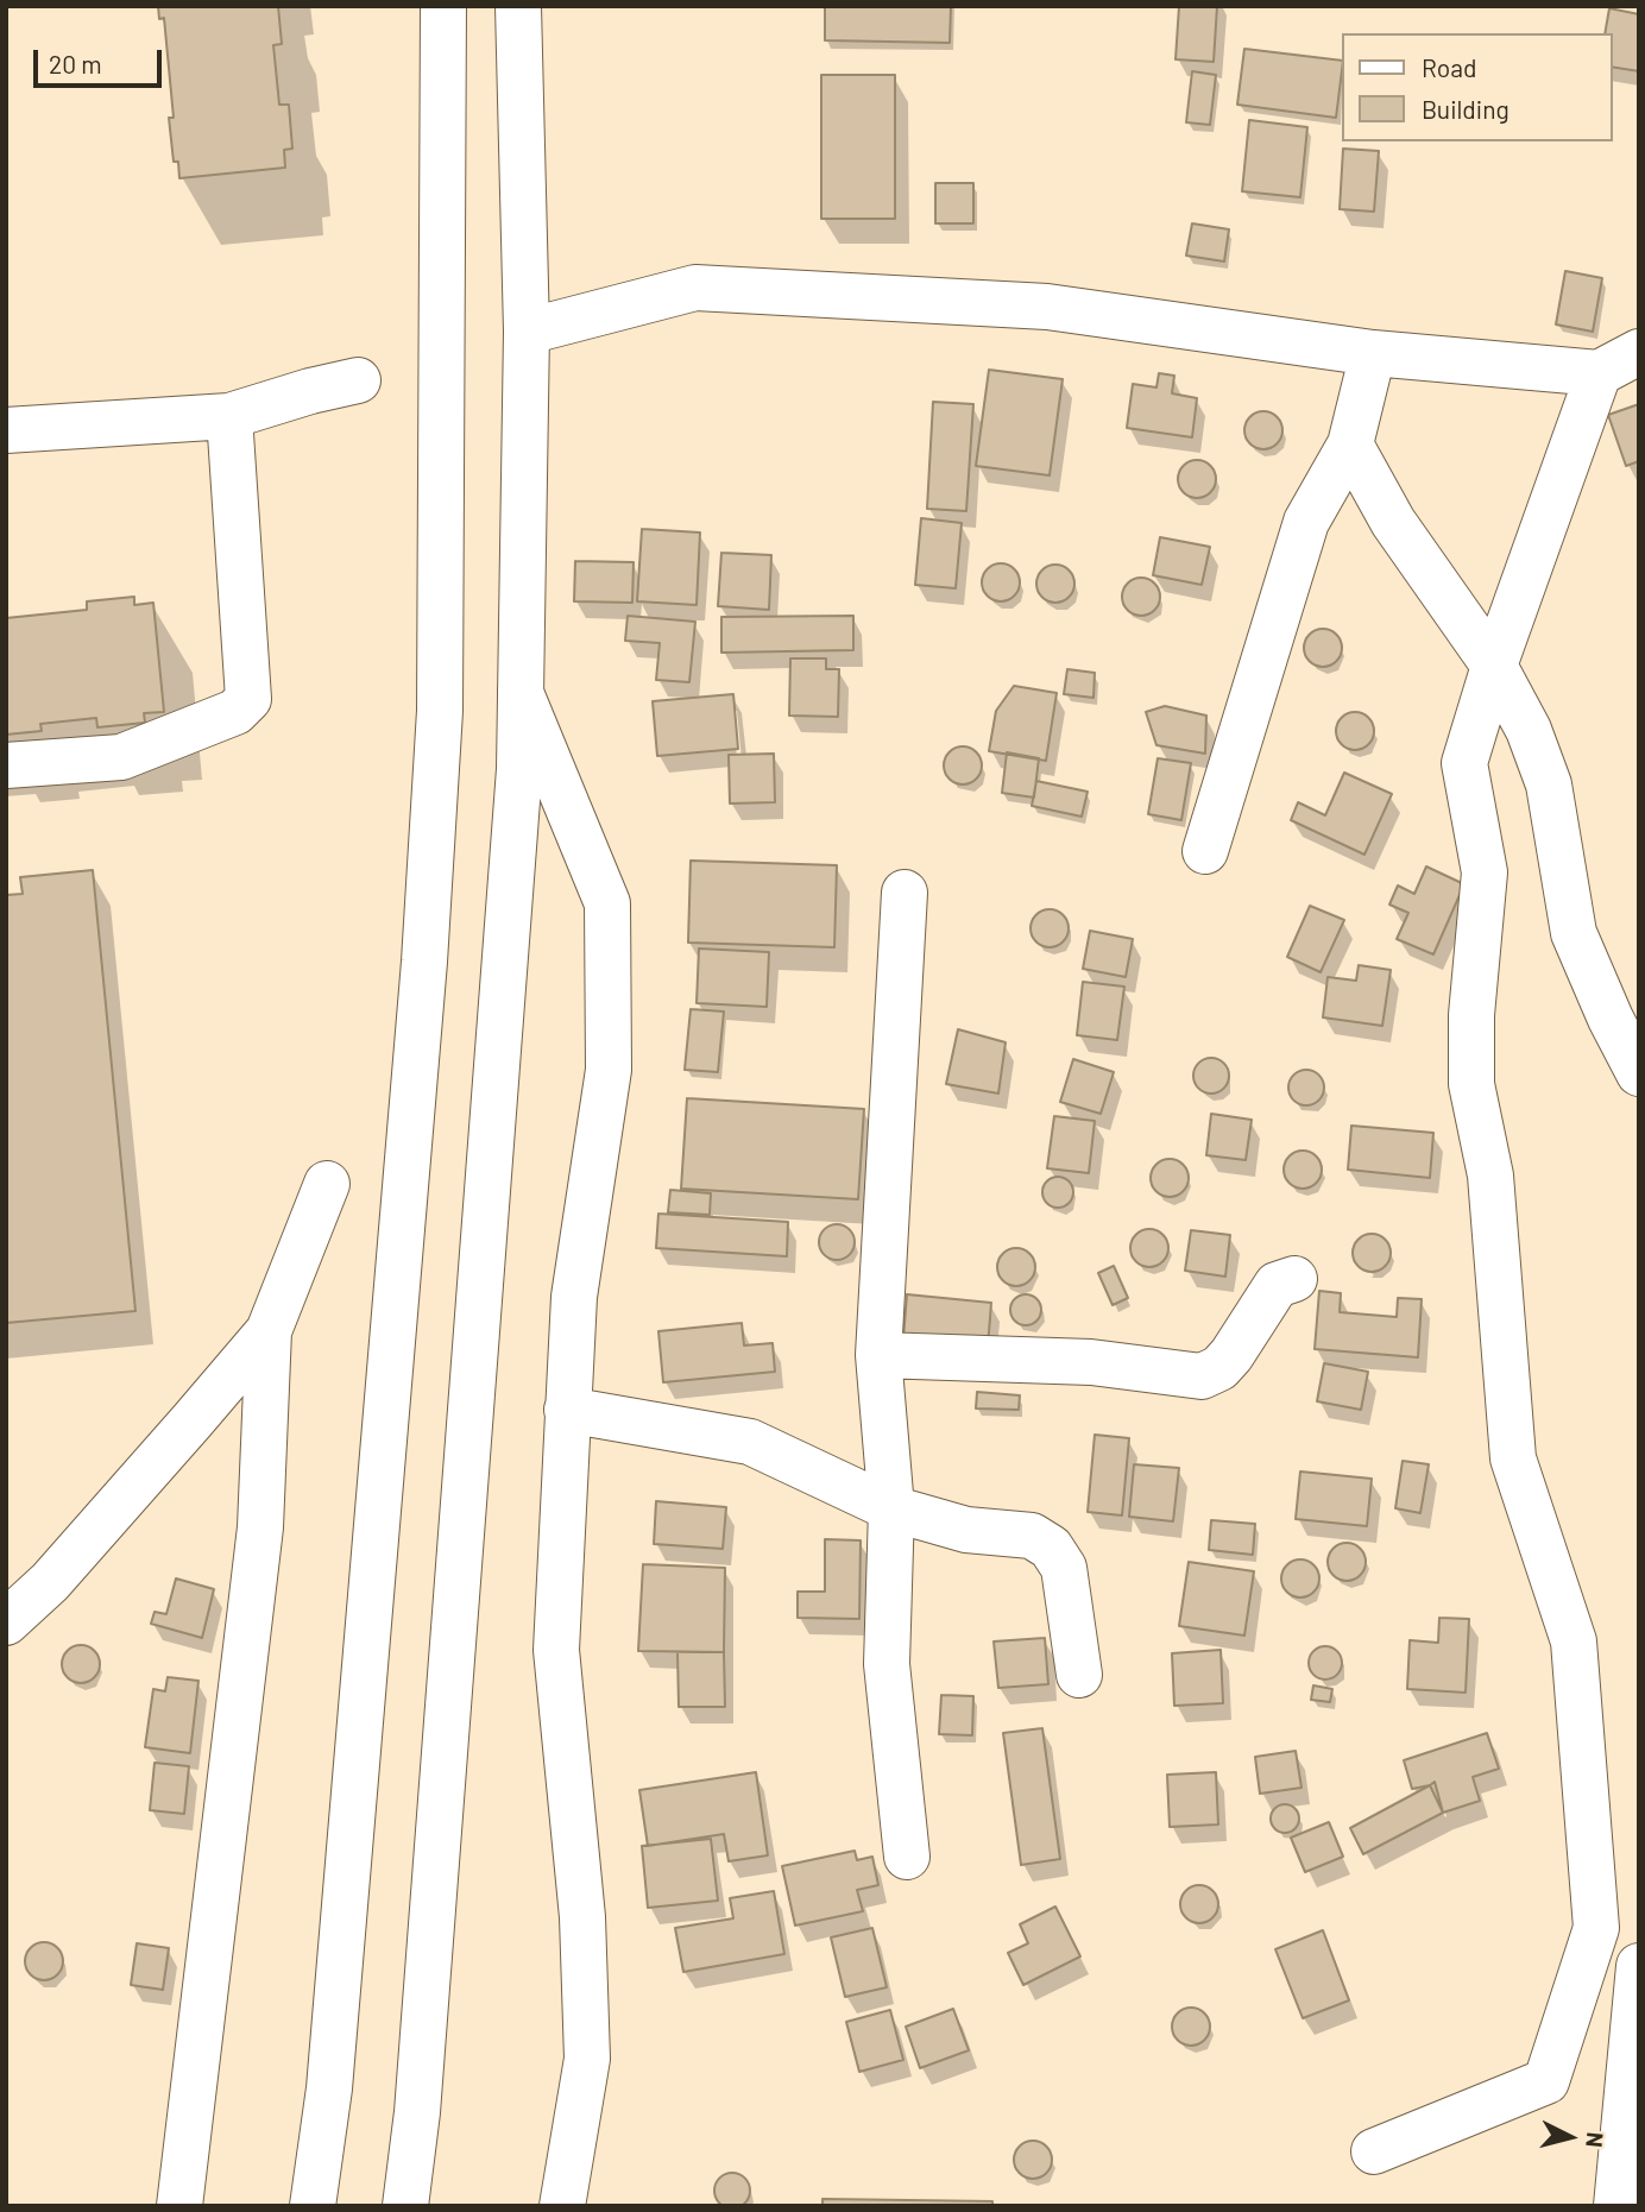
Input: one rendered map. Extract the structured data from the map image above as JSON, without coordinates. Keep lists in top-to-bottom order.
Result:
{
  "legend": ["Road", "Building"],
  "scale_bar": "20 m",
  "north": "right"
}
